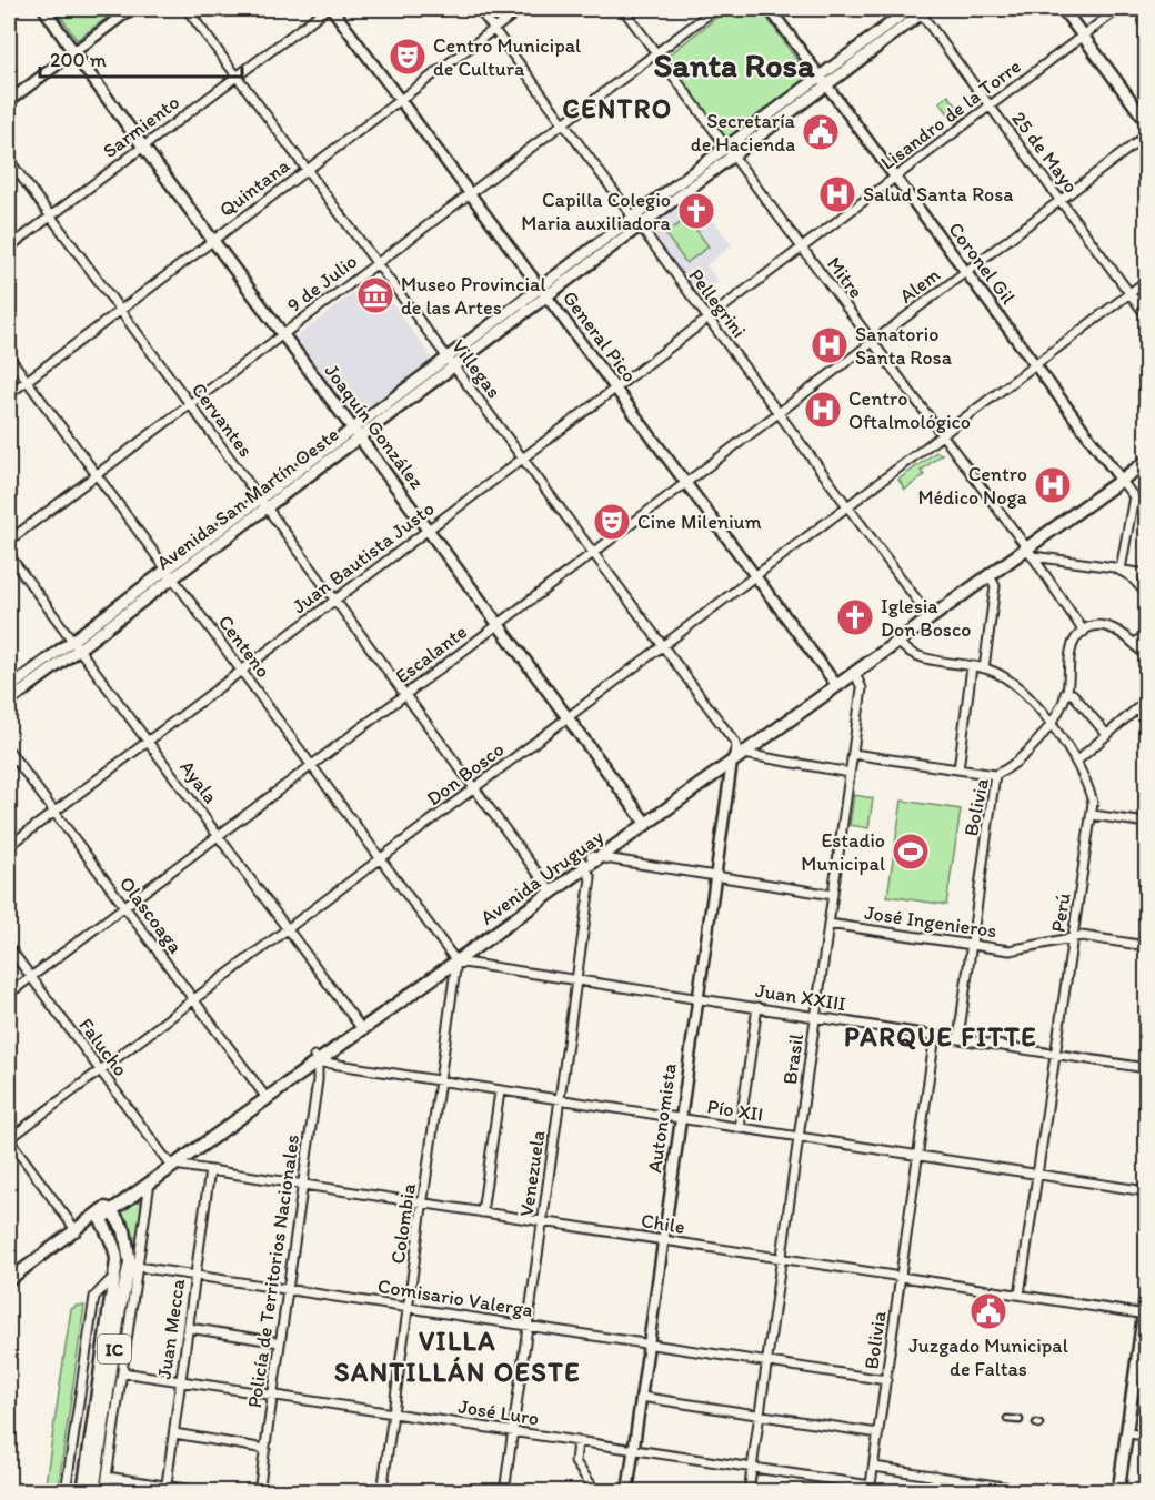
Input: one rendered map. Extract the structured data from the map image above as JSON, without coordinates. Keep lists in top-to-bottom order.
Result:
{
  "streets": {
    "main road": [
      "Joaquín González",
      "Avenida San Martín Oeste",
      "Avenida Uruguay",
      "IC"
    ],
    "street": [
      "Lisandro de la Torre",
      "Sarmiento",
      "25 de Mayo",
      "Quintana",
      "Coronel Gil",
      "Mitre",
      "9 de Julio",
      "Alem",
      "Pellegrini",
      "General Pico",
      "Villegas",
      "Cervantes",
      "Juan Bautista Justo",
      "Centeno",
      "Escalante",
      "Don Bosco",
      "Ayala",
      "Bolivia",
      "Perú",
      "Olascoaga",
      "José Ingenieros",
      "Juan XXIII",
      "Falucho",
      "Brasil",
      "Pío XII",
      "Autonomista",
      "Venezuela",
      "Colombia",
      "Chile",
      "Policía de Territorios Nacionales",
      "Comisario Valerga",
      "Juan Mecca",
      "José Luro"
    ]
  },
  "crossings": [
    ["Lisandro de la Torre", "25 de Mayo"],
    ["Lisandro de la Torre", "Coronel Gil"],
    ["Lisandro de la Torre", "Mitre"],
    ["Lisandro de la Torre", "Juan Bautista Justo"],
    ["Sarmiento", "Villegas"],
    ["Sarmiento", "Cervantes"],
    ["Sarmiento", "Joaquín González"],
    ["25 de Mayo", "Alem"],
    ["25 de Mayo", "Don Bosco"],
    ["Quintana", "Pellegrini"],
    ["Quintana", "General Pico"],
    ["Quintana", "Villegas"],
    ["Quintana", "Cervantes"],
    ["Quintana", "Joaquín González"],
    ["Quintana", "Centeno"],
    ["Coronel Gil", "Alem"],
    ["Coronel Gil", "Avenida San Martín Oeste"],
    ["Coronel Gil", "Don Bosco"],
    ["Mitre", "9 de Julio"],
    ["Mitre", "Alem"],
    ["Mitre", "Avenida San Martín Oeste"],
    ["Mitre", "Juan Bautista Justo"],
    ["Mitre", "Escalante"],
    ["Mitre", "Don Bosco"],
    ["Mitre", "Avenida Uruguay"],
    ["9 de Julio", "Pellegrini"],
    ["9 de Julio", "General Pico"],
    ["9 de Julio", "Villegas"],
    ["9 de Julio", "Cervantes"],
    ["9 de Julio", "Joaquín González"],
    ["9 de Julio", "Centeno"],
    ["Alem", "Escalante"],
    ["Pellegrini", "Avenida San Martín Oeste"],
    ["Pellegrini", "Juan Bautista Justo"],
    ["Pellegrini", "Escalante"],
    ["Pellegrini", "Don Bosco"],
    ["Pellegrini", "Avenida Uruguay"],
    ["General Pico", "Avenida San Martín Oeste"],
    ["General Pico", "Juan Bautista Justo"],
    ["General Pico", "Escalante"],
    ["General Pico", "Don Bosco"],
    ["General Pico", "Avenida Uruguay"],
    ["Villegas", "Avenida San Martín Oeste"],
    ["Villegas", "Juan Bautista Justo"],
    ["Villegas", "Escalante"],
    ["Villegas", "Don Bosco"],
    ["Villegas", "Avenida Uruguay"],
    ["Villegas", "Autonomista"],
    ["Cervantes", "Avenida San Martín Oeste"],
    ["Cervantes", "Juan Bautista Justo"],
    ["Cervantes", "Escalante"],
    ["Cervantes", "Don Bosco"],
    ["Cervantes", "Avenida Uruguay"],
    ["Joaquín González", "Avenida San Martín Oeste"],
    ["Joaquín González", "Juan Bautista Justo"],
    ["Joaquín González", "Escalante"],
    ["Joaquín González", "Don Bosco"],
    ["Joaquín González", "Avenida Uruguay"],
    ["Avenida San Martín Oeste", "Centeno"],
    ["Avenida San Martín Oeste", "Ayala"],
    ["Juan Bautista Justo", "Centeno"],
    ["Juan Bautista Justo", "Ayala"],
    ["Juan Bautista Justo", "Olascoaga"],
    ["Centeno", "Escalante"],
    ["Centeno", "Don Bosco"],
    ["Centeno", "Avenida Uruguay"],
    ["Centeno", "Juan XXIII"],
    ["Centeno", "Colombia"],
    ["Escalante", "Ayala"],
    ["Escalante", "Olascoaga"],
    ["Escalante", "Falucho"],
    ["Don Bosco", "Ayala"],
    ["Don Bosco", "Olascoaga"],
    ["Don Bosco", "Falucho"],
    ["Ayala", "Avenida Uruguay"],
    ["Bolivia", "Perú"],
    ["Bolivia", "José Ingenieros"],
    ["Bolivia", "Juan XXIII"],
    ["Bolivia", "Pío XII"],
    ["Bolivia", "Chile"],
    ["Bolivia", "Comisario Valerga"],
    ["Bolivia", "José Luro"],
    ["Avenida Uruguay", "Perú"],
    ["Avenida Uruguay", "Olascoaga"],
    ["Avenida Uruguay", "Juan XXIII"],
    ["Avenida Uruguay", "Falucho"],
    ["Avenida Uruguay", "Brasil"],
    ["Avenida Uruguay", "Pío XII"],
    ["Avenida Uruguay", "Autonomista"],
    ["Avenida Uruguay", "Venezuela"],
    ["Avenida Uruguay", "Colombia"],
    ["Avenida Uruguay", "Chile"],
    ["Avenida Uruguay", "Policía de Territorios Nacionales"],
    ["Avenida Uruguay", "IC"],
    ["Perú", "José Ingenieros"],
    ["Perú", "Juan XXIII"],
    ["Perú", "Pío XII"],
    ["Perú", "Chile"],
    ["José Ingenieros", "Brasil"],
    ["Juan XXIII", "Brasil"],
    ["Juan XXIII", "Autonomista"],
    ["Juan XXIII", "Venezuela"],
    ["Juan XXIII", "Colombia"],
    ["Falucho", "Chile"],
    ["Brasil", "Pío XII"],
    ["Brasil", "Chile"],
    ["Brasil", "Comisario Valerga"],
    ["Brasil", "José Luro"],
    ["Pío XII", "Autonomista"],
    ["Pío XII", "Venezuela"],
    ["Pío XII", "Colombia"],
    ["Pío XII", "Policía de Territorios Nacionales"],
    ["Autonomista", "Chile"],
    ["Autonomista", "Comisario Valerga"],
    ["Autonomista", "José Luro"],
    ["Venezuela", "Chile"],
    ["Venezuela", "Comisario Valerga"],
    ["Venezuela", "José Luro"],
    ["Colombia", "Chile"],
    ["Colombia", "Comisario Valerga"],
    ["Colombia", "José Luro"],
    ["Chile", "Policía de Territorios Nacionales"],
    ["Chile", "Juan Mecca"],
    ["Policía de Territorios Nacionales", "Comisario Valerga"],
    ["Policía de Territorios Nacionales", "José Luro"],
    ["Comisario Valerga", "Juan Mecca"],
    ["Juan Mecca", "José Luro"]
  ],
  "districts": [
    "Santa Rosa",
    "CENTRO",
    "PARQUE FITTE",
    "VILLA SANTILLÁN OESTE"
  ],
  "places": {
    "theatre": ["Centro Municipal de Cultura", "Cine Milenium"],
    "public building": ["Secretaría de Hacienda", "Juzgado Municipal de Faltas"],
    "hospital": [
      "Salud Santa Rosa",
      "Sanatorio Santa Rosa",
      "Centro Oftalmológico",
      "Centro Médico Noga"
    ],
    "church": ["Capilla Colegio Maria auxiliadora", "Iglesia Don Bosco"],
    "museum": ["Museo Provincial de las Artes"],
    "sports": ["Estadio Municipal"]
  },
  "scale_bar": "200 m"
}
